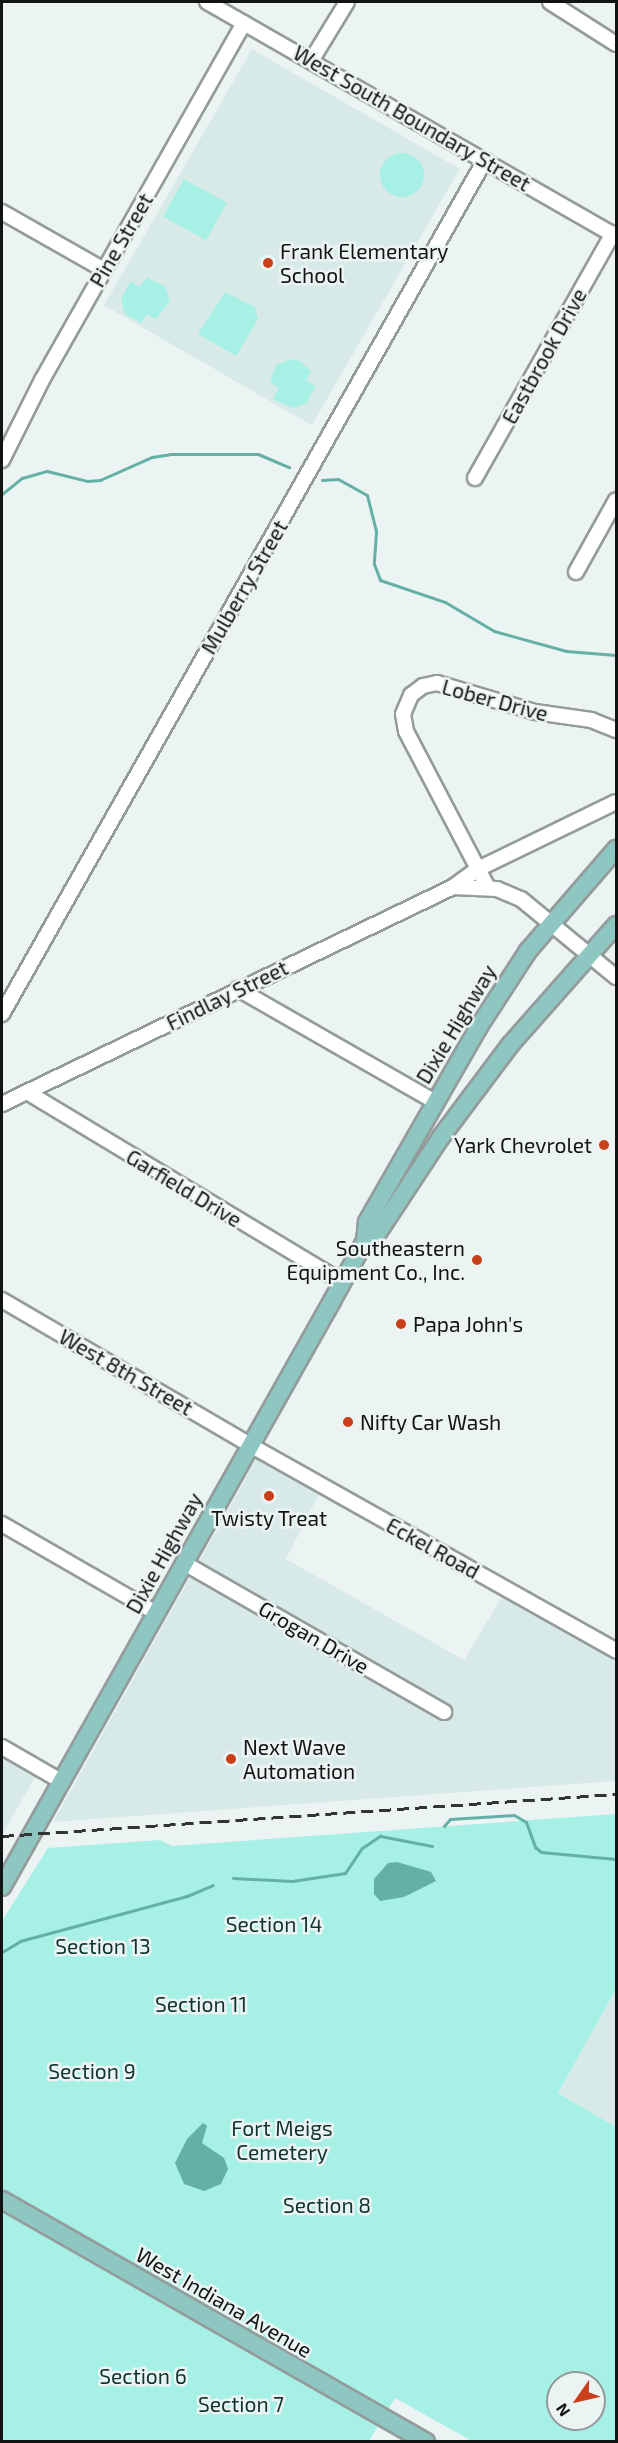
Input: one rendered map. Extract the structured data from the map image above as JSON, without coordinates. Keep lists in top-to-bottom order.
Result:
{
  "streets": {
    "main road": ["Dixie Highway", "West Indiana Avenue"],
    "street": [
      "West South Boundary Street",
      "Pine Street",
      "Eastbrook Drive",
      "Mulberry Street",
      "Lober Drive",
      "Findlay Street",
      "Garfield Drive",
      "West 8th Street",
      "Eckel Road",
      "Grogan Drive"
    ]
  },
  "crossings": [
    ["West South Boundary Street", "Pine Street"],
    ["West South Boundary Street", "Eastbrook Drive"],
    ["West South Boundary Street", "Mulberry Street"],
    ["Lober Drive", "Findlay Street"],
    ["Findlay Street", "Dixie Highway"],
    ["Findlay Street", "Garfield Drive"],
    ["Dixie Highway", "Garfield Drive"],
    ["Dixie Highway", "West 8th Street"],
    ["Dixie Highway", "Eckel Road"],
    ["Dixie Highway", "Grogan Drive"],
    ["West 8th Street", "Eckel Road"]
  ],
  "parks": [
    "Section 14",
    "Section 13",
    "Section 11",
    "Section 9",
    "Fort Meigs Cemetery",
    "Section 8",
    "Section 6",
    "Section 7"
  ],
  "places": [
    "Frank Elementary School",
    "Yark Chevrolet",
    "Southeastern Equipment Co., Inc.",
    "Papa John's",
    "Nifty Car Wash",
    "Twisty Treat",
    "Next Wave Automation"
  ],
  "north": "bottom left"
}
